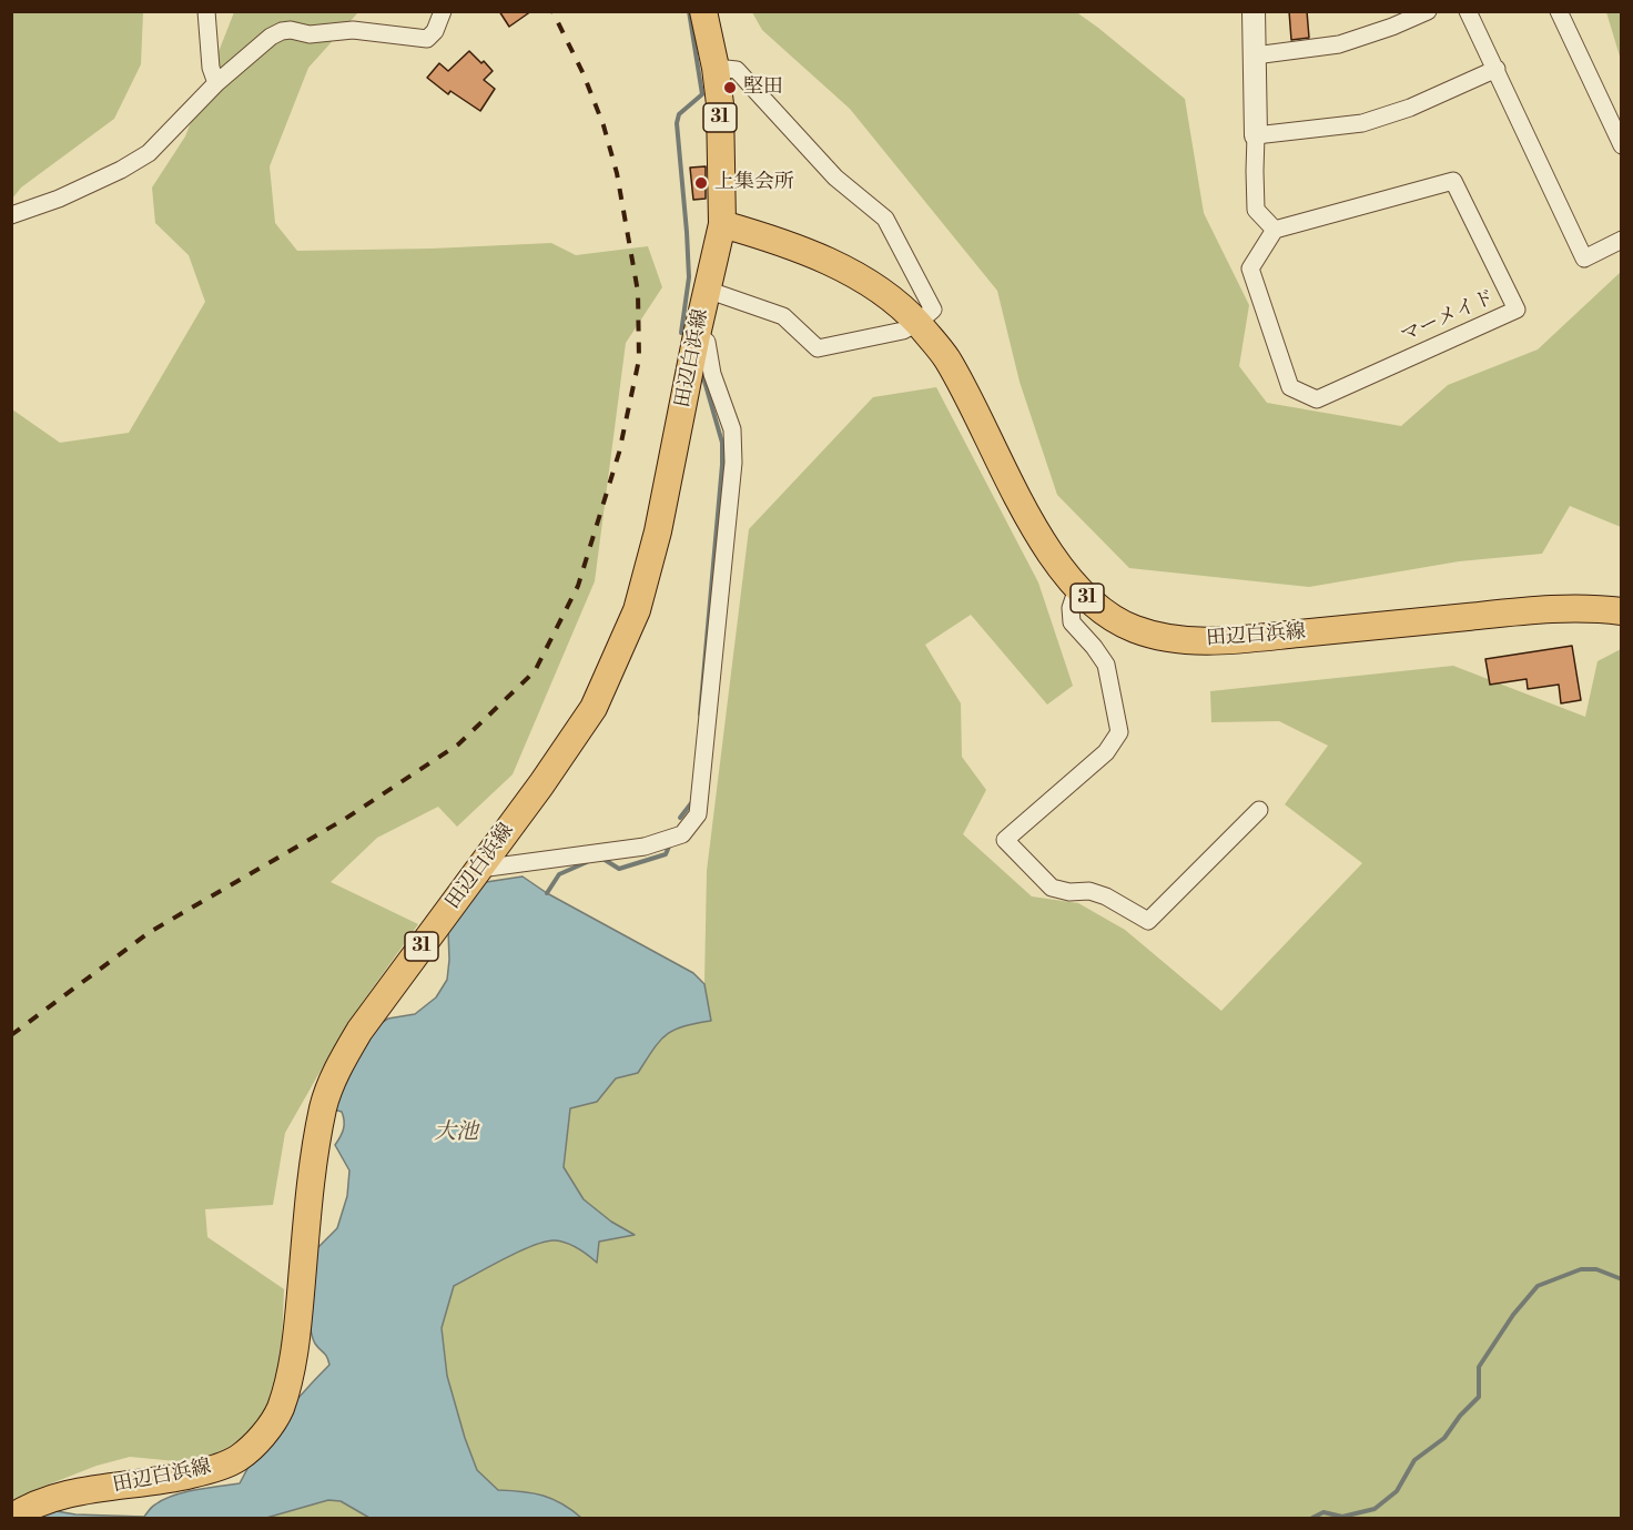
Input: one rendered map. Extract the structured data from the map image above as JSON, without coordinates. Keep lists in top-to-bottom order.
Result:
{
  "streets": {
    "main road": ["31", "田辺白浜線"],
    "street": ["マーメイド"]
  },
  "water": ["大池"],
  "places": ["堅田", "上集会所"]
}
